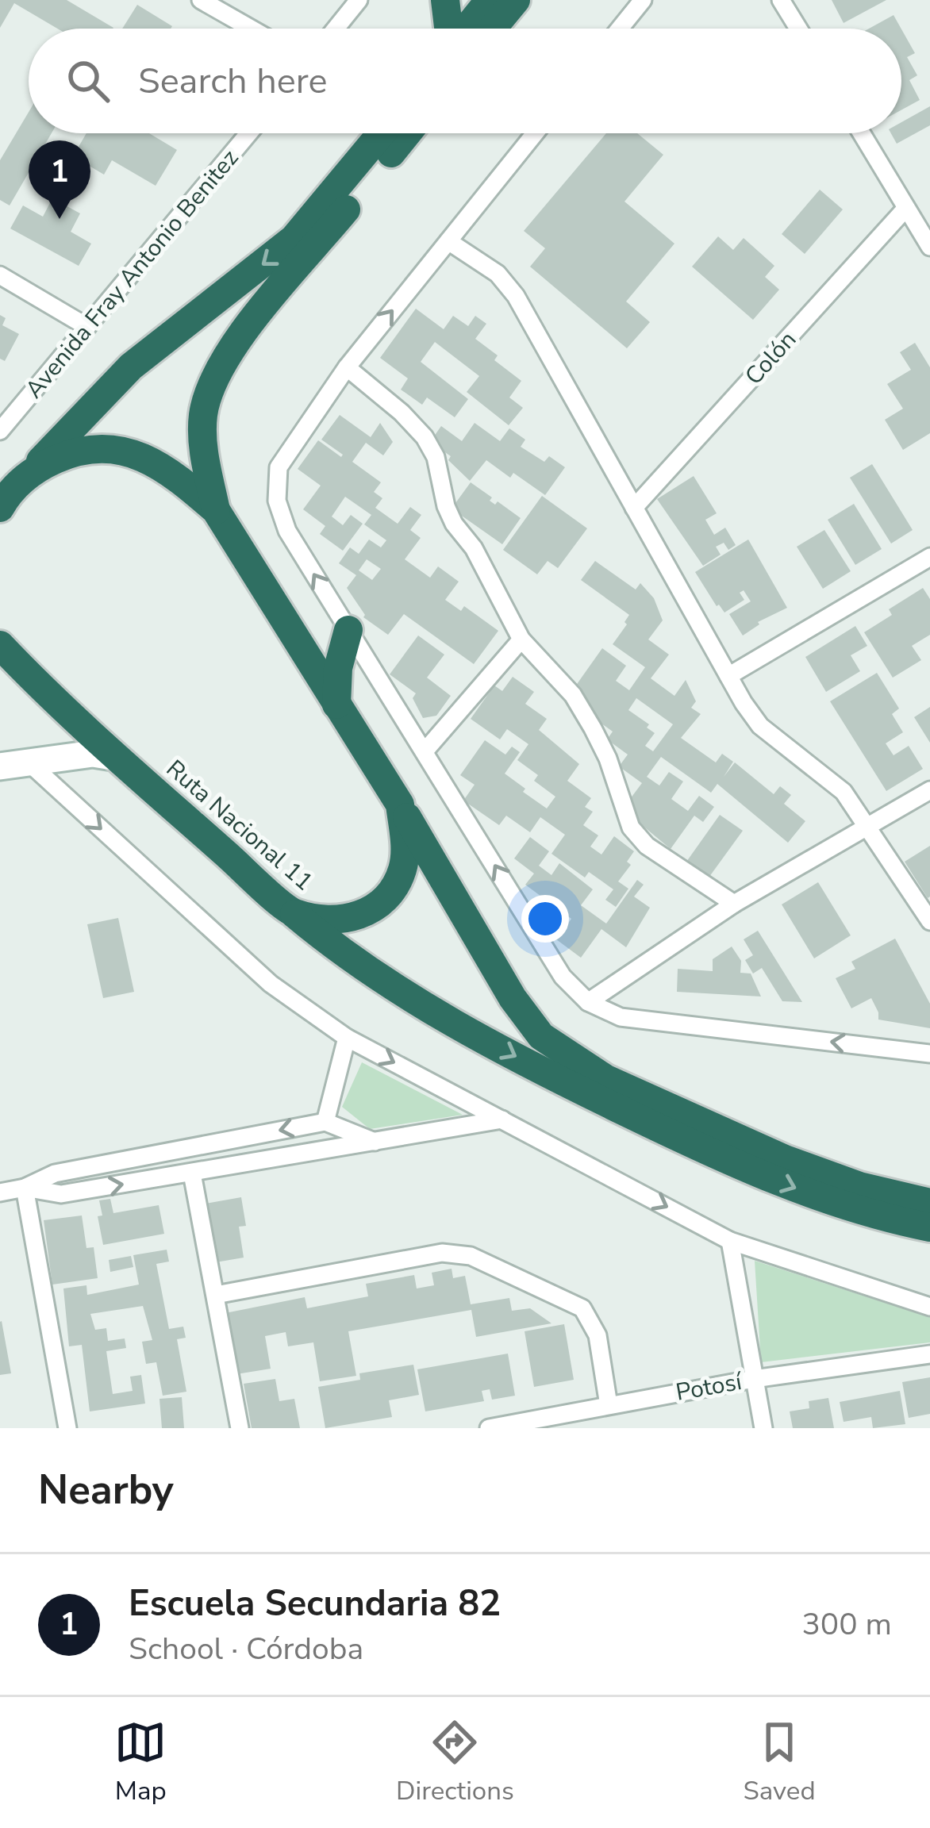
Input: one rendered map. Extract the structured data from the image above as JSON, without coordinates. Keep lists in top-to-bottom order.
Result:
{
  "streets": {
    "highway": ["Ruta Nacional 11"],
    "street": ["Avenida Fray Antonio Benitez", "Colón", "Potosí"]
  },
  "page": {
    "search": "Search here",
    "pins": "1",
    "heading": "Nearby",
    "list": [
      {
        "mark": "1",
        "name": "Escuela Secundaria 82",
        "note": "School · Córdoba",
        "value": "300 m"
      }
    ],
    "nav": ["Map", "Directions", "Saved"]
  }
}
